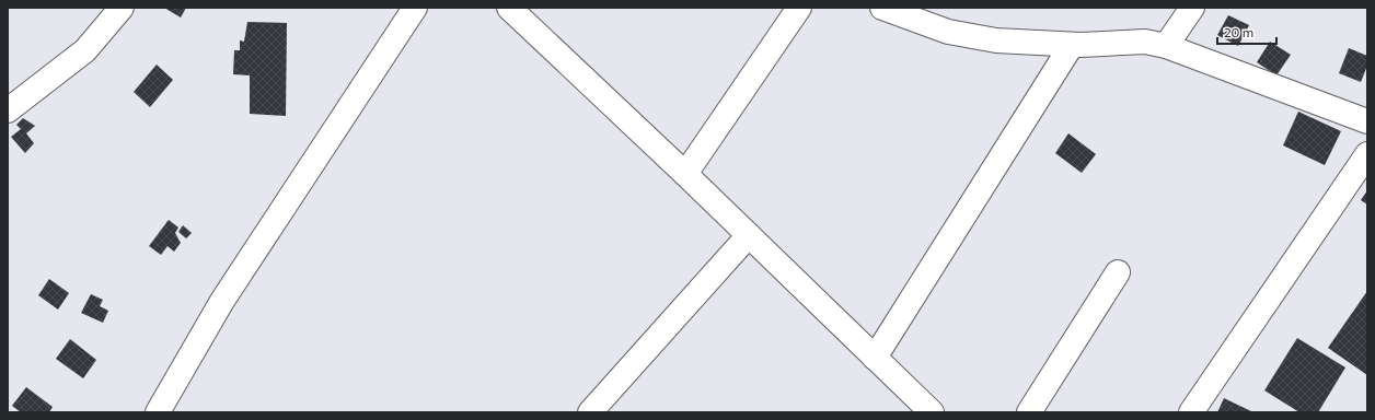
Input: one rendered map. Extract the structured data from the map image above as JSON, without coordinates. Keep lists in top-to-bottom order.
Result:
{
  "scale_bar": "20 m"
}
